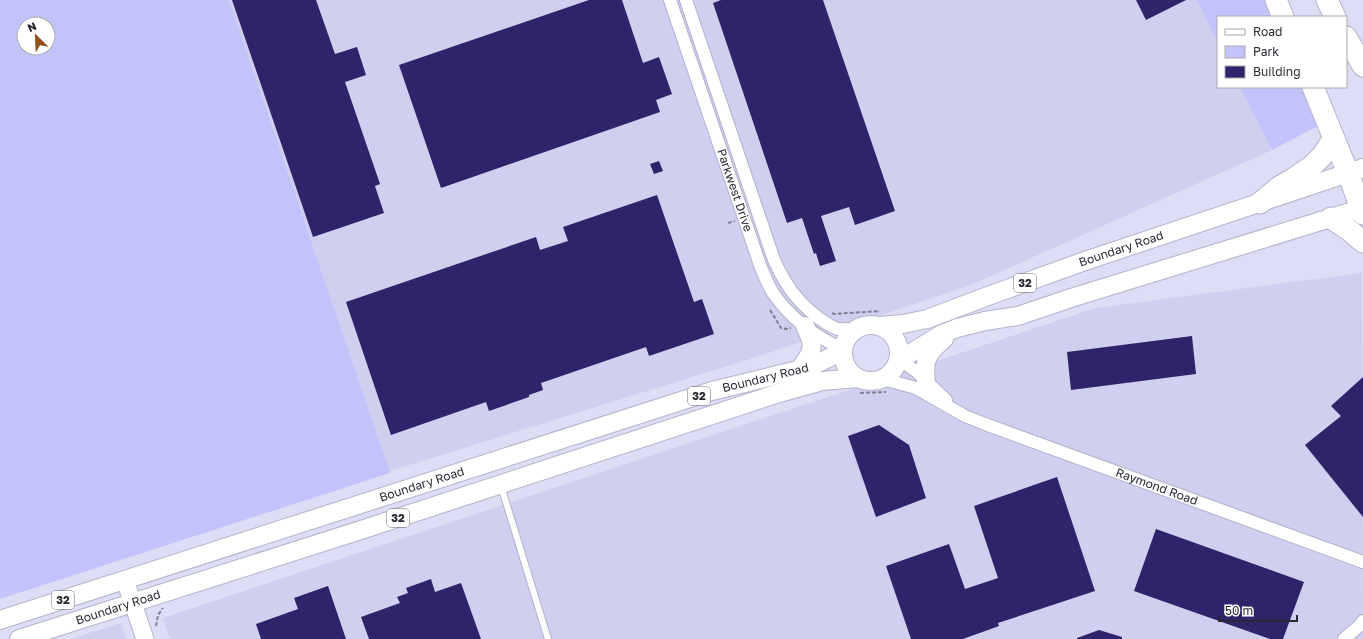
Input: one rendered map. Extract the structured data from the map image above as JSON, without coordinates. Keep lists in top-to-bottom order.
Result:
{
  "streets": {
    "main road": ["Boundary Road", "32"],
    "street": ["Parkwest Drive", "Raymond Road"]
  },
  "crossings": [
    ["Parkwest Drive", "Boundary Road"],
    ["Parkwest Drive", "32"],
    ["Parkwest Drive", "Raymond Road"],
    ["Boundary Road", "32"],
    ["Boundary Road", "Raymond Road"],
    ["32", "Raymond Road"]
  ],
  "legend": ["Road", "Park", "Building"],
  "scale_bar": "50 m",
  "north": "top left"
}
